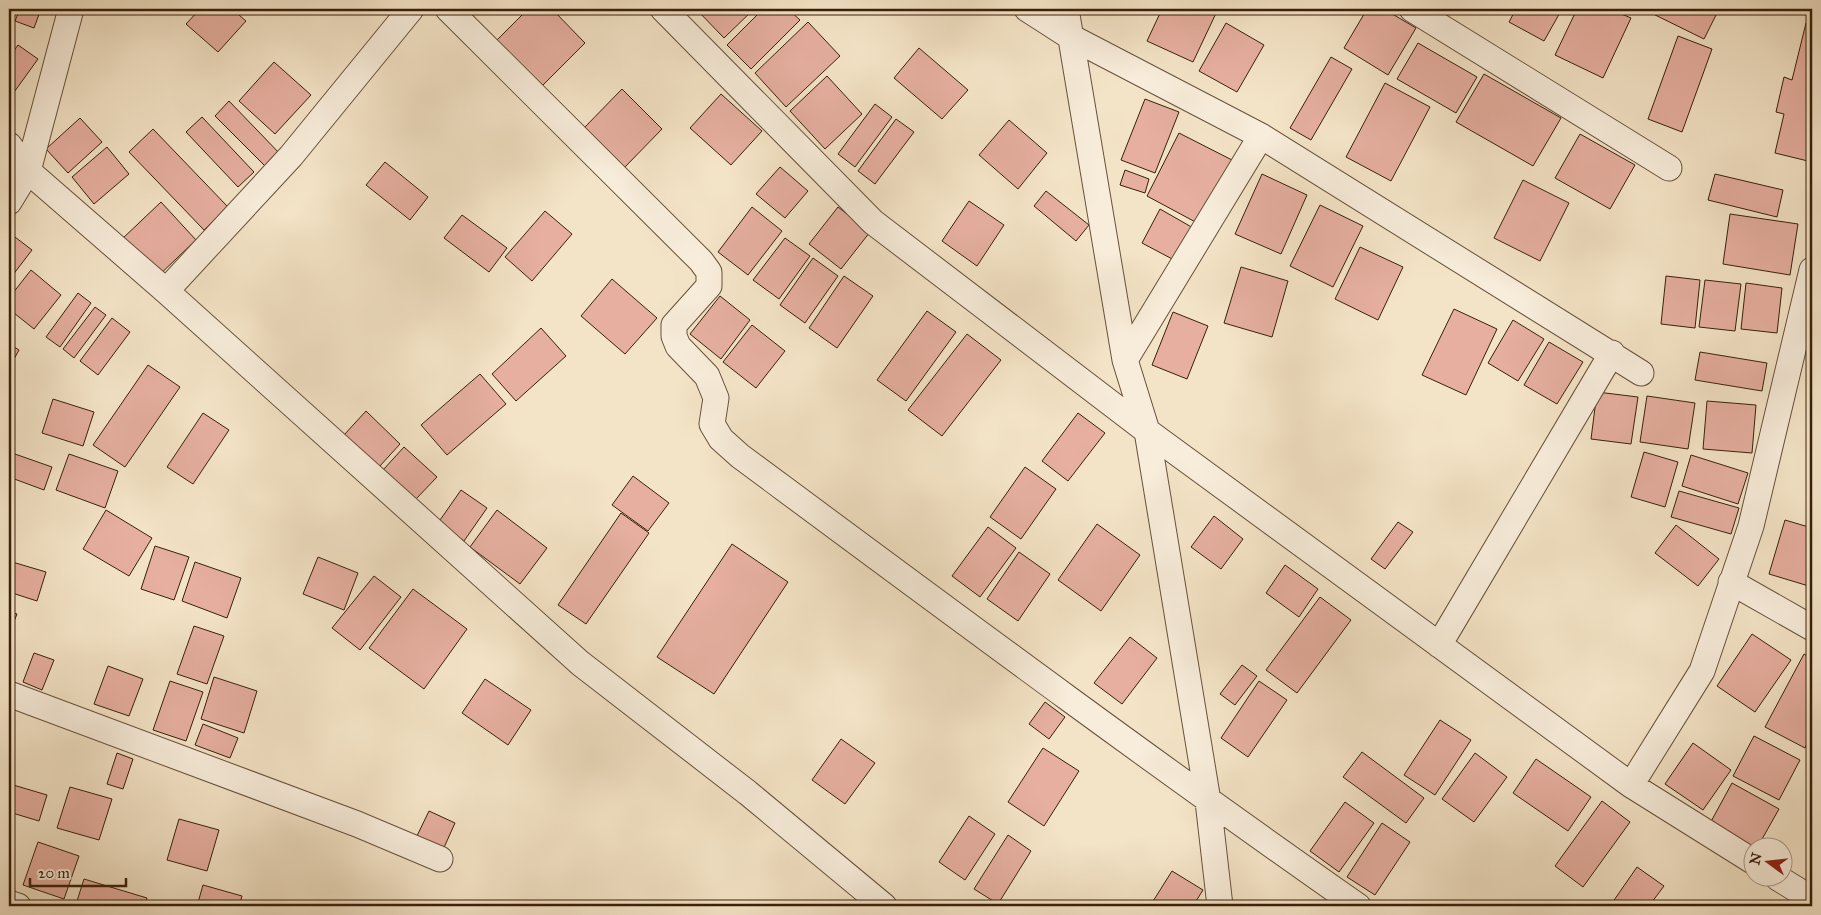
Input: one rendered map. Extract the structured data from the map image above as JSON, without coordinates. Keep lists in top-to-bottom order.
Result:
{
  "scale_bar": "20 m",
  "north": "left"
}
